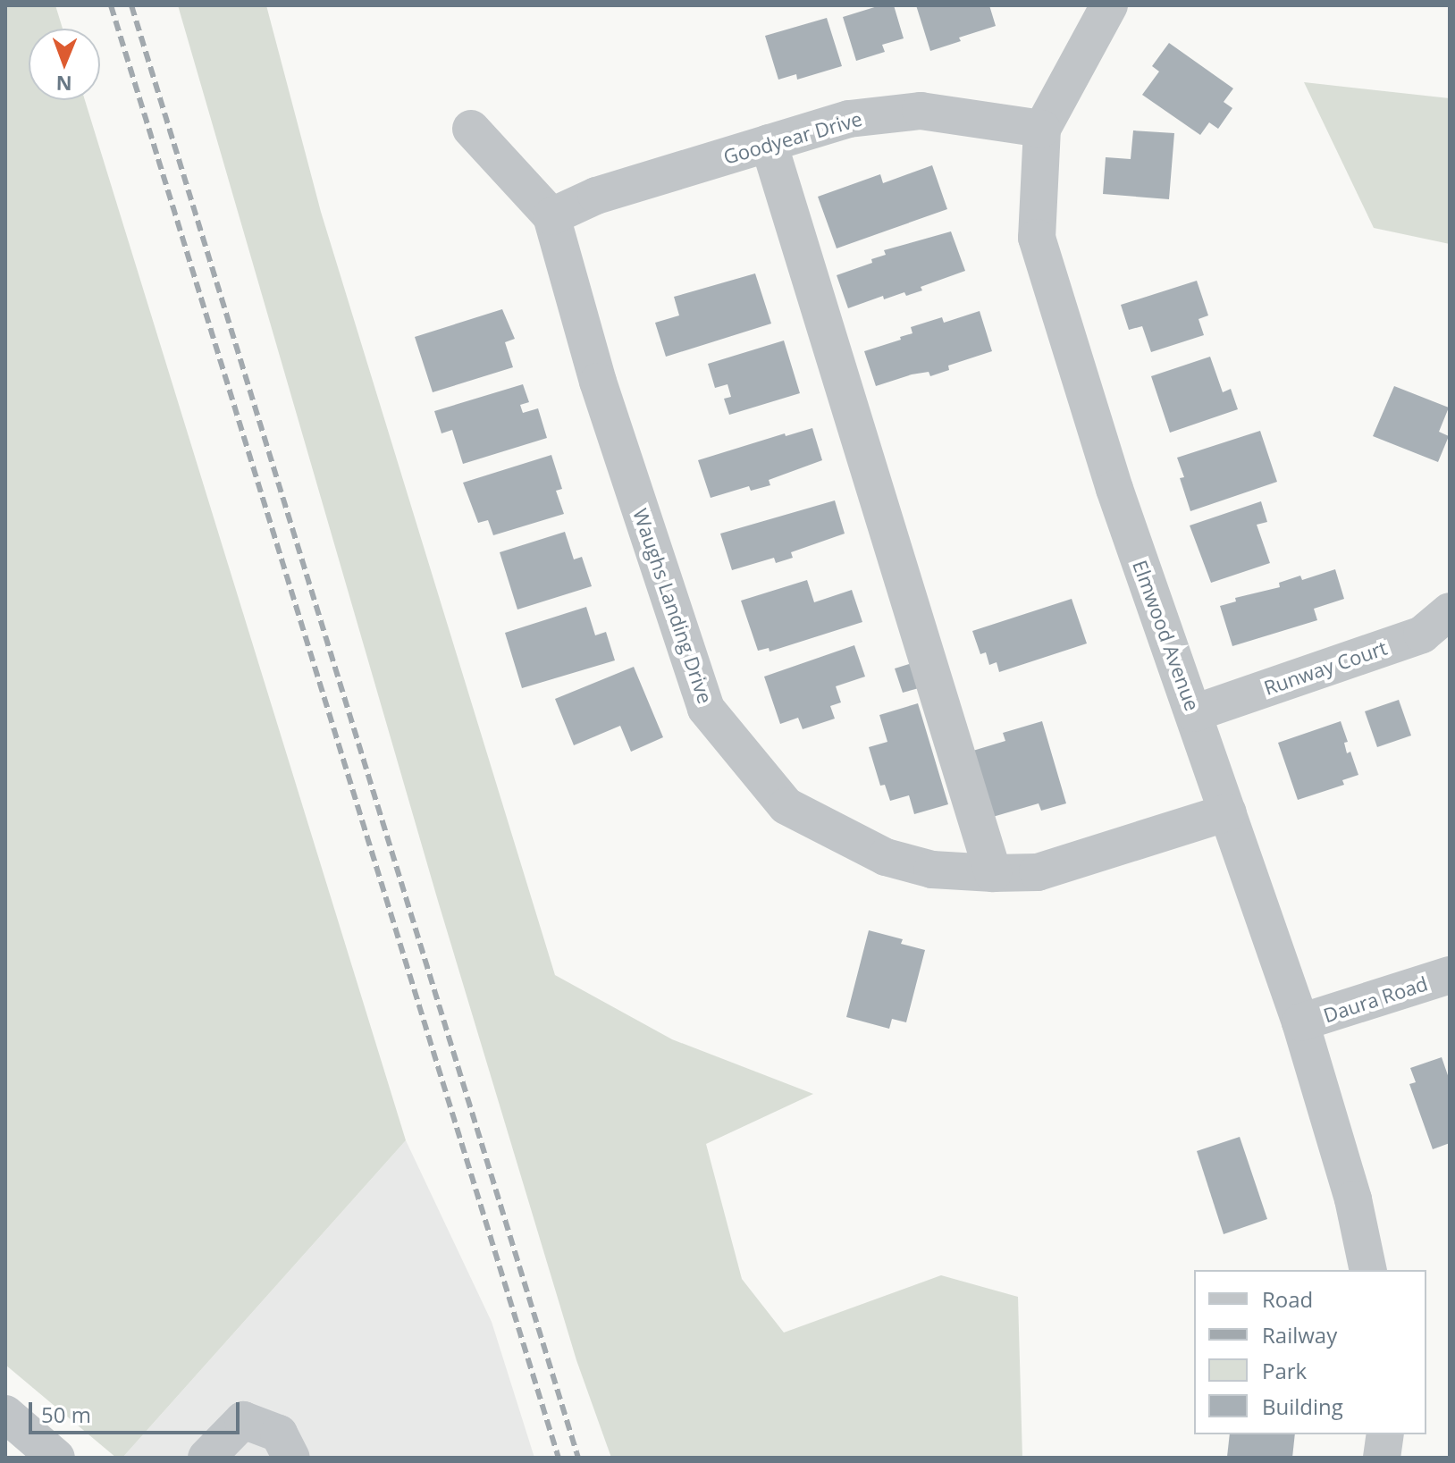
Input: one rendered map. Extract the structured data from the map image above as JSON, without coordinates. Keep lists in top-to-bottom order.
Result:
{
  "streets": {
    "street": [
      "Goodyear Drive",
      "Waughs Landing Drive",
      "Elmwood Avenue",
      "Runway Court",
      "Daura Road"
    ]
  },
  "crossings": [
    ["Goodyear Drive", "Waughs Landing Drive"],
    ["Goodyear Drive", "Elmwood Avenue"],
    ["Waughs Landing Drive", "Elmwood Avenue"],
    ["Elmwood Avenue", "Runway Court"],
    ["Elmwood Avenue", "Daura Road"]
  ],
  "legend": [
    "Road",
    "Railway",
    "Park",
    "Building"
  ],
  "scale_bar": "50 m",
  "north": "bottom"
}
